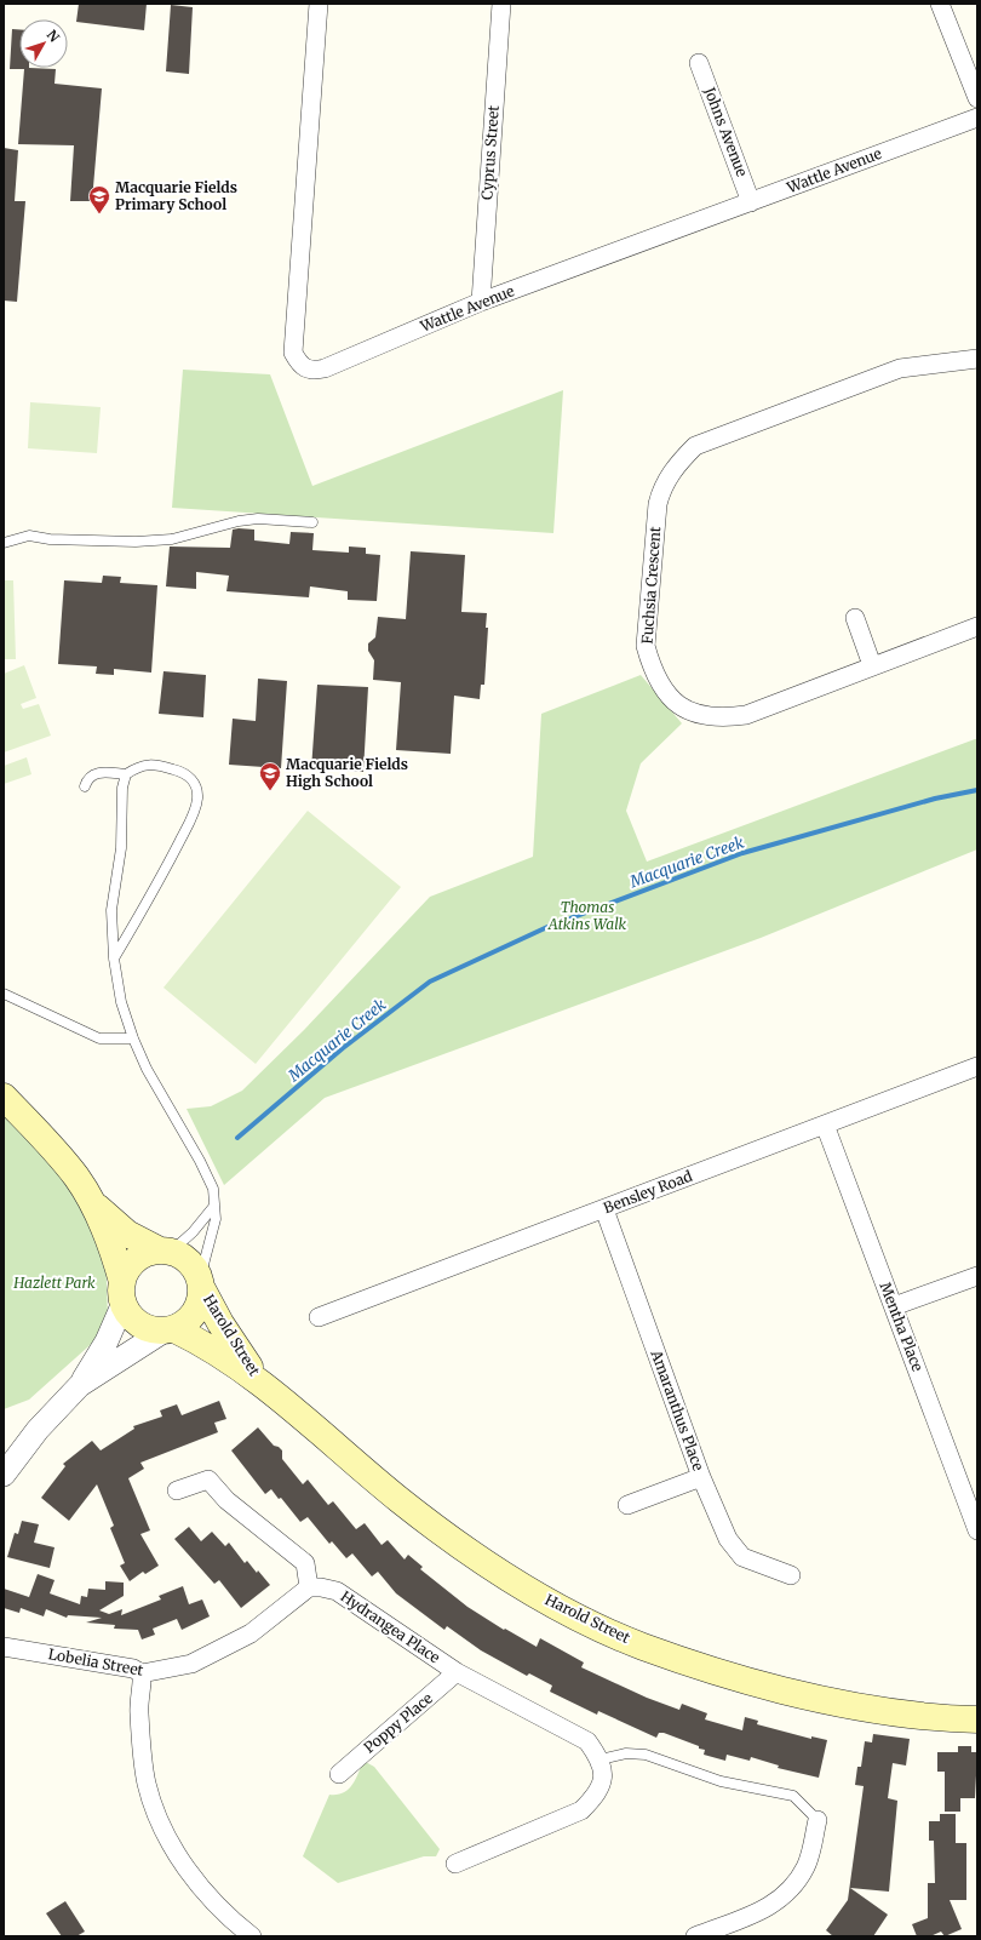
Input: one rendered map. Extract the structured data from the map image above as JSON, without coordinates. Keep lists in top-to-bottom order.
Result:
{
  "streets": {
    "main road": ["Harold Street"],
    "street": [
      "Johns Avenue",
      "Cyprus Street",
      "Wattle Avenue",
      "Fuchsia Crescent",
      "Bensley Road",
      "Mentha Place",
      "Amaranthus Place",
      "Hydrangea Place",
      "Lobelia Street",
      "Poppy Place"
    ]
  },
  "crossings": [
    ["Johns Avenue", "Wattle Avenue"],
    ["Cyprus Street", "Wattle Avenue"],
    ["Bensley Road", "Mentha Place"],
    ["Bensley Road", "Amaranthus Place"],
    ["Hydrangea Place", "Lobelia Street"],
    ["Hydrangea Place", "Poppy Place"]
  ],
  "water": ["Macquarie Creek"],
  "parks": ["Thomas Atkins Walk", "Hazlett Park"],
  "places": {
    "school or university": ["Macquarie Fields Primary School", "Macquarie Fields High School"]
  },
  "north": "top right"
}
